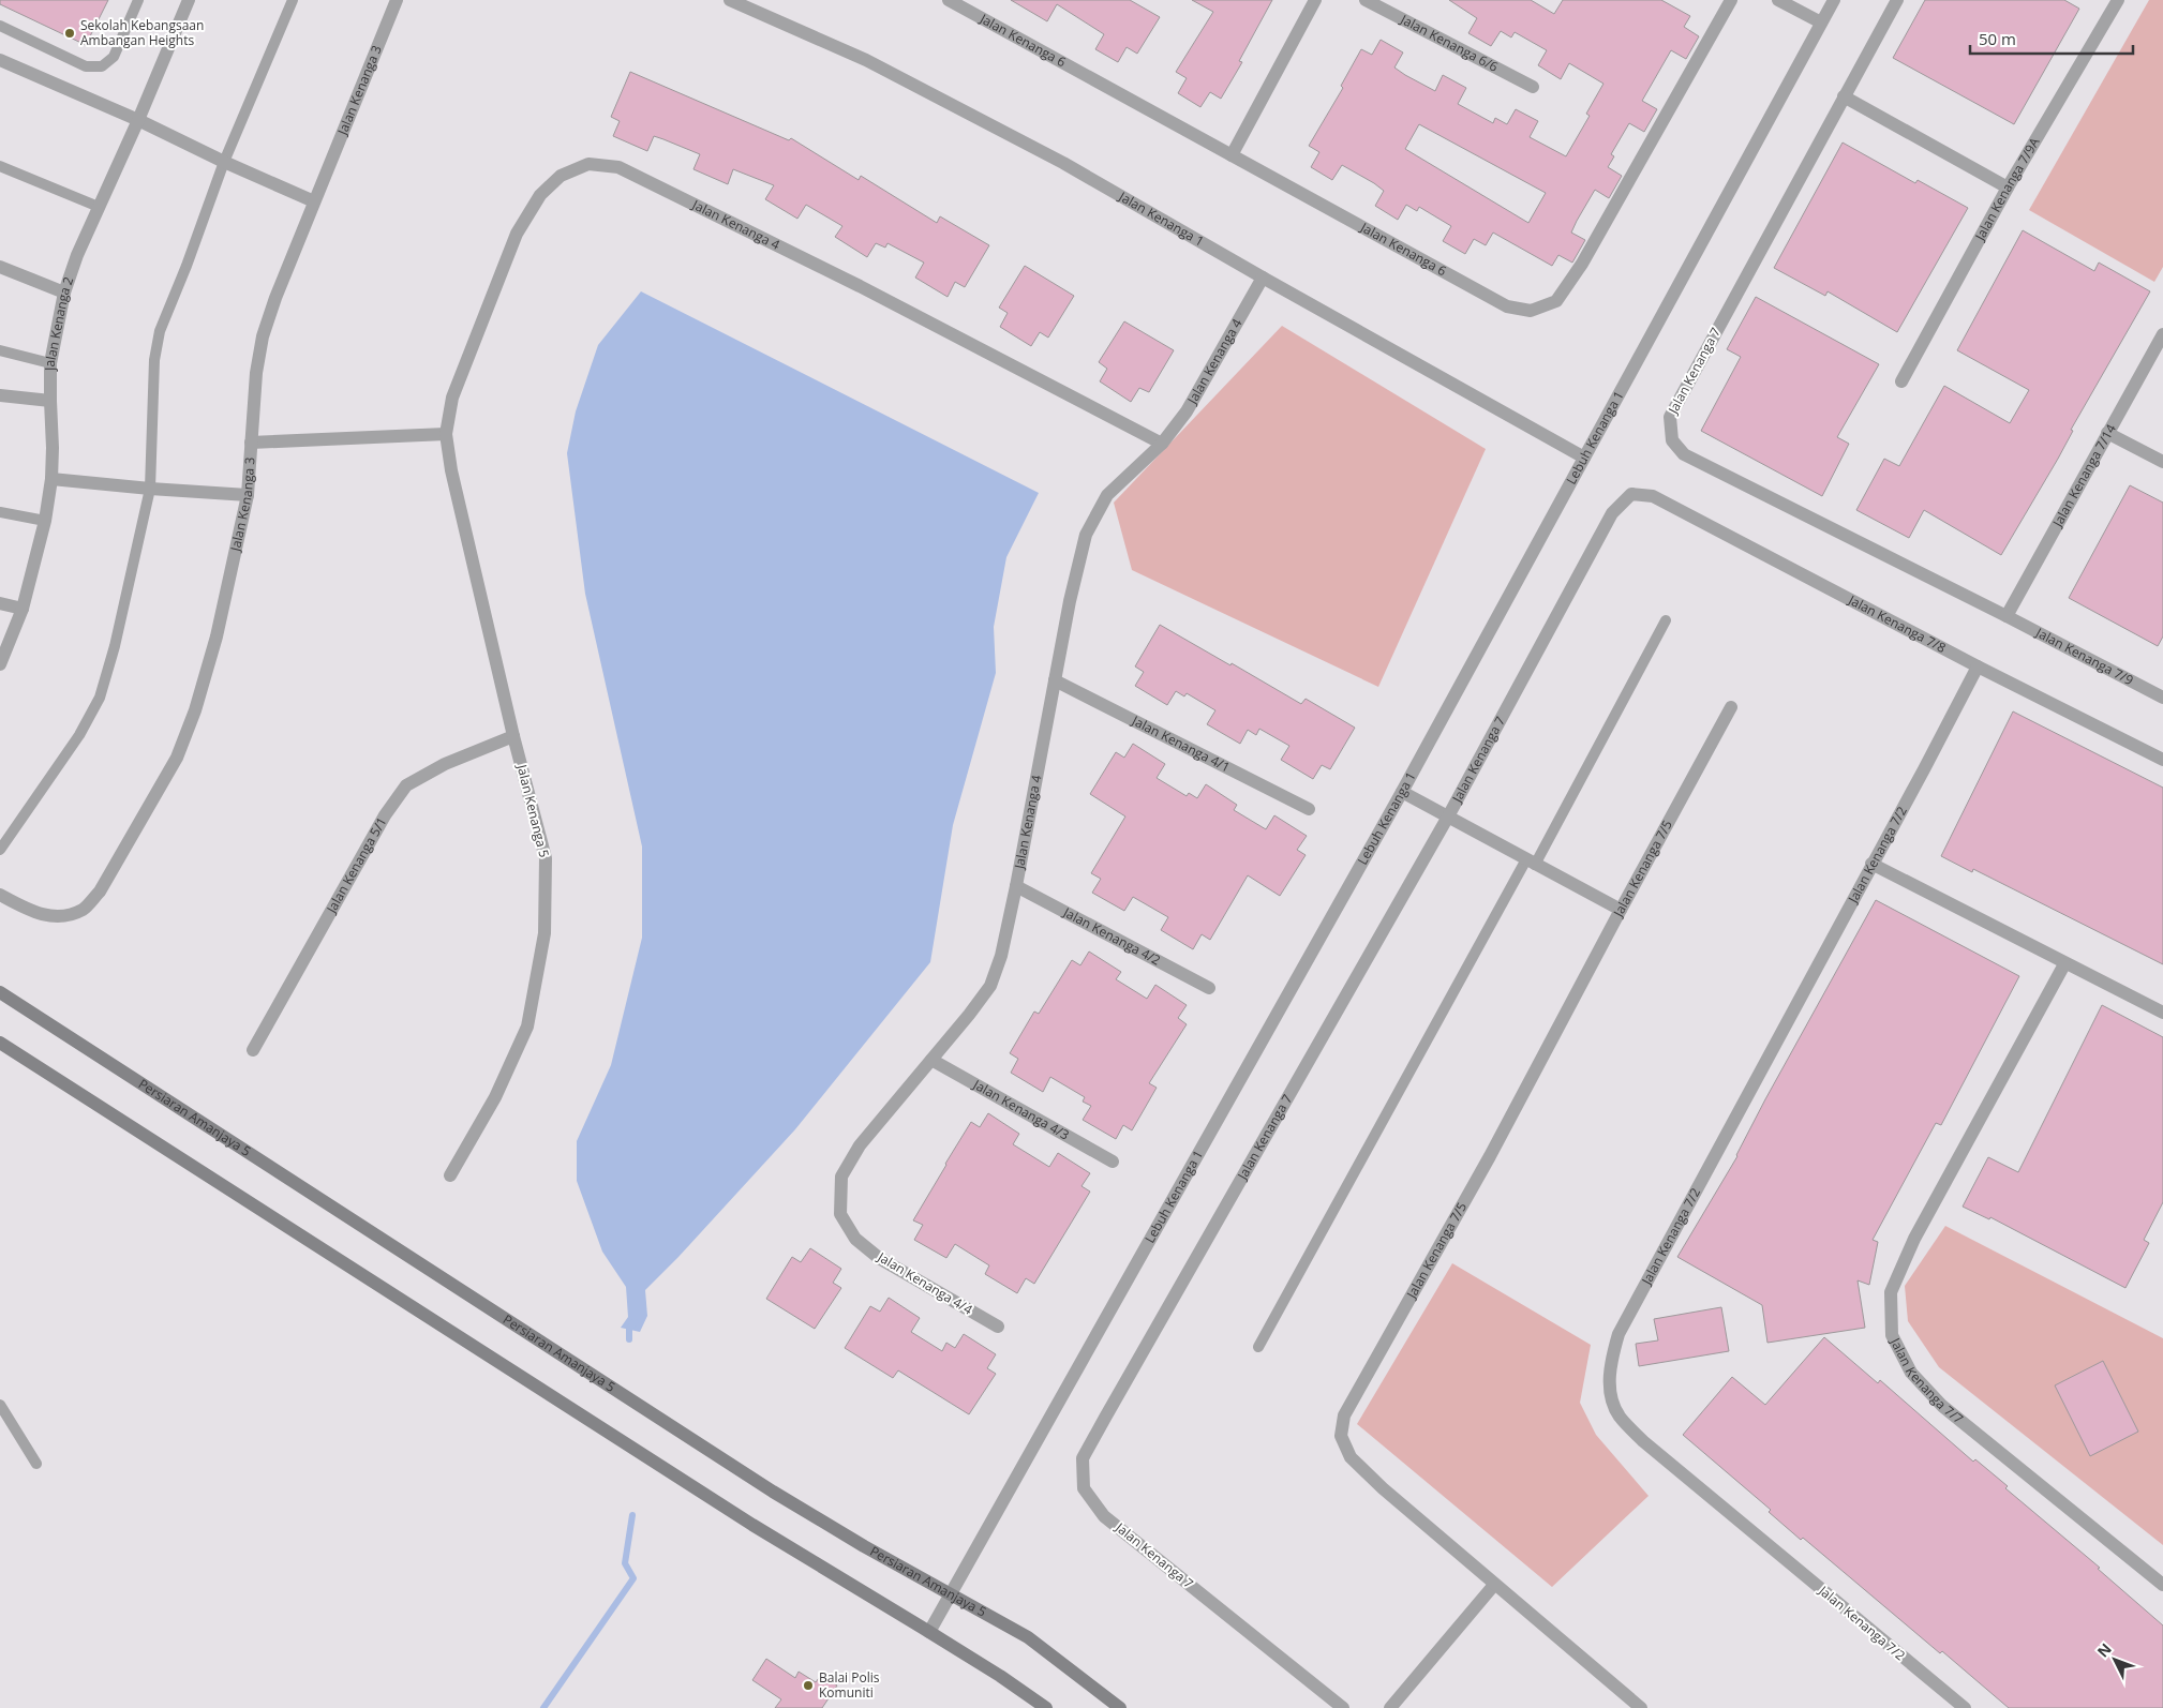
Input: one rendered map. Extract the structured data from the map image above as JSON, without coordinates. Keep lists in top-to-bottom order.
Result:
{
  "streets": {
    "street": [
      "Jalan Kenanga 6",
      "Jalan Kenanga 6/6",
      "Jalan Kenanga 3",
      "Jalan Kenanga 7/9A",
      "Jalan Kenanga 1",
      "Jalan Kenanga 4",
      "Jalan Kenanga 2",
      "Jalan Kenanga 7",
      "Lebuh Kenanga 1",
      "Jalan Kenanga 7/14",
      "Jalan Kenanga 7/8",
      "Jalan Kenanga 7/9",
      "Jalan Kenanga 4/1",
      "Jalan Kenanga 5",
      "Jalan Kenanga 7/2",
      "Jalan Kenanga 5/1",
      "Jalan Kenanga 7/5",
      "Jalan Kenanga 4/2",
      "Jalan Kenanga 4/3",
      "Persiaran Amanjaya 5",
      "Jalan Kenanga 4/4",
      "Jalan Kenanga 7/7"
    ]
  },
  "crossings": [
    ["Jalan Kenanga 1", "Jalan Kenanga 4"],
    ["Jalan Kenanga 1", "Lebuh Kenanga 1"],
    ["Jalan Kenanga 4", "Jalan Kenanga 4/1"],
    ["Jalan Kenanga 4", "Jalan Kenanga 5"],
    ["Jalan Kenanga 4", "Jalan Kenanga 4/2"],
    ["Jalan Kenanga 4", "Jalan Kenanga 4/3"],
    ["Jalan Kenanga 4", "Jalan Kenanga 4/4"],
    ["Jalan Kenanga 7", "Jalan Kenanga 7/14"],
    ["Jalan Kenanga 7", "Jalan Kenanga 7/8"],
    ["Jalan Kenanga 7", "Jalan Kenanga 7/9"],
    ["Lebuh Kenanga 1", "Persiaran Amanjaya 5"],
    ["Jalan Kenanga 7/14", "Jalan Kenanga 7/9"],
    ["Jalan Kenanga 7/8", "Jalan Kenanga 7/2"],
    ["Jalan Kenanga 5", "Jalan Kenanga 5/1"]
  ],
  "places": ["Sekolah Kebangsaan Ambangan Heights", "Balai Polis Komuniti"],
  "scale_bar": "50 m",
  "north": "top left"
}
